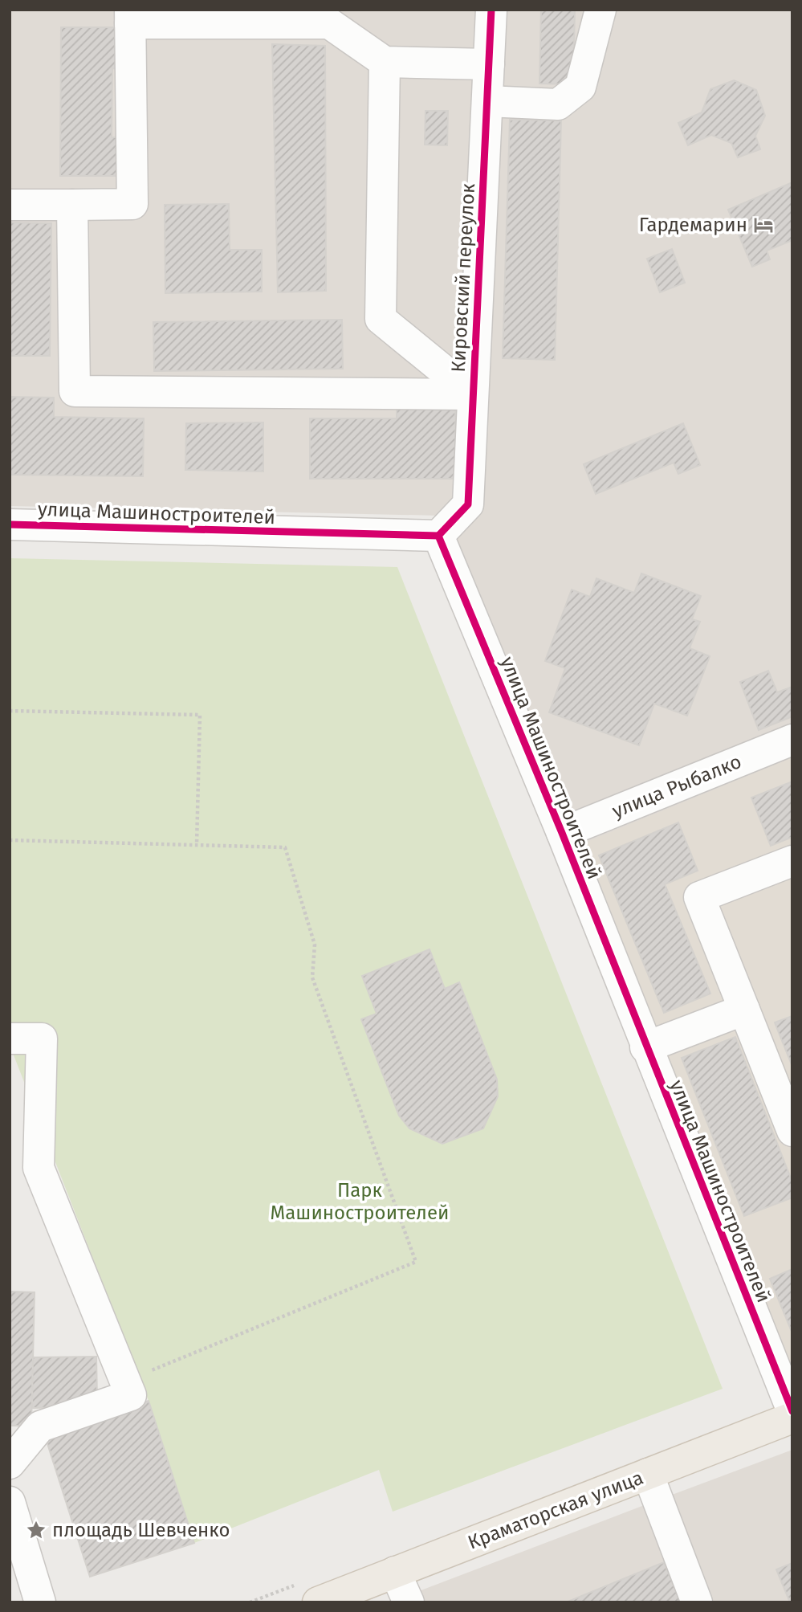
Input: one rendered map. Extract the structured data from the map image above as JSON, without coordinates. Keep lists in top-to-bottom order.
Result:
{
  "streets": {
    "main road": ["Краматорская улица"],
    "street": ["Кировский переулок", "улица Машиностроителей", "улица Рыбалко"]
  },
  "crossings": [
    ["Кировский переулок", "улица Машиностроителей"],
    ["улица Машиностроителей", "улица Рыбалко"]
  ],
  "parks": ["Парк Машиностроителей"],
  "places": {
    "hotel": ["Гардемарин"],
    "place": ["площадь Шевченко"]
  }
}
